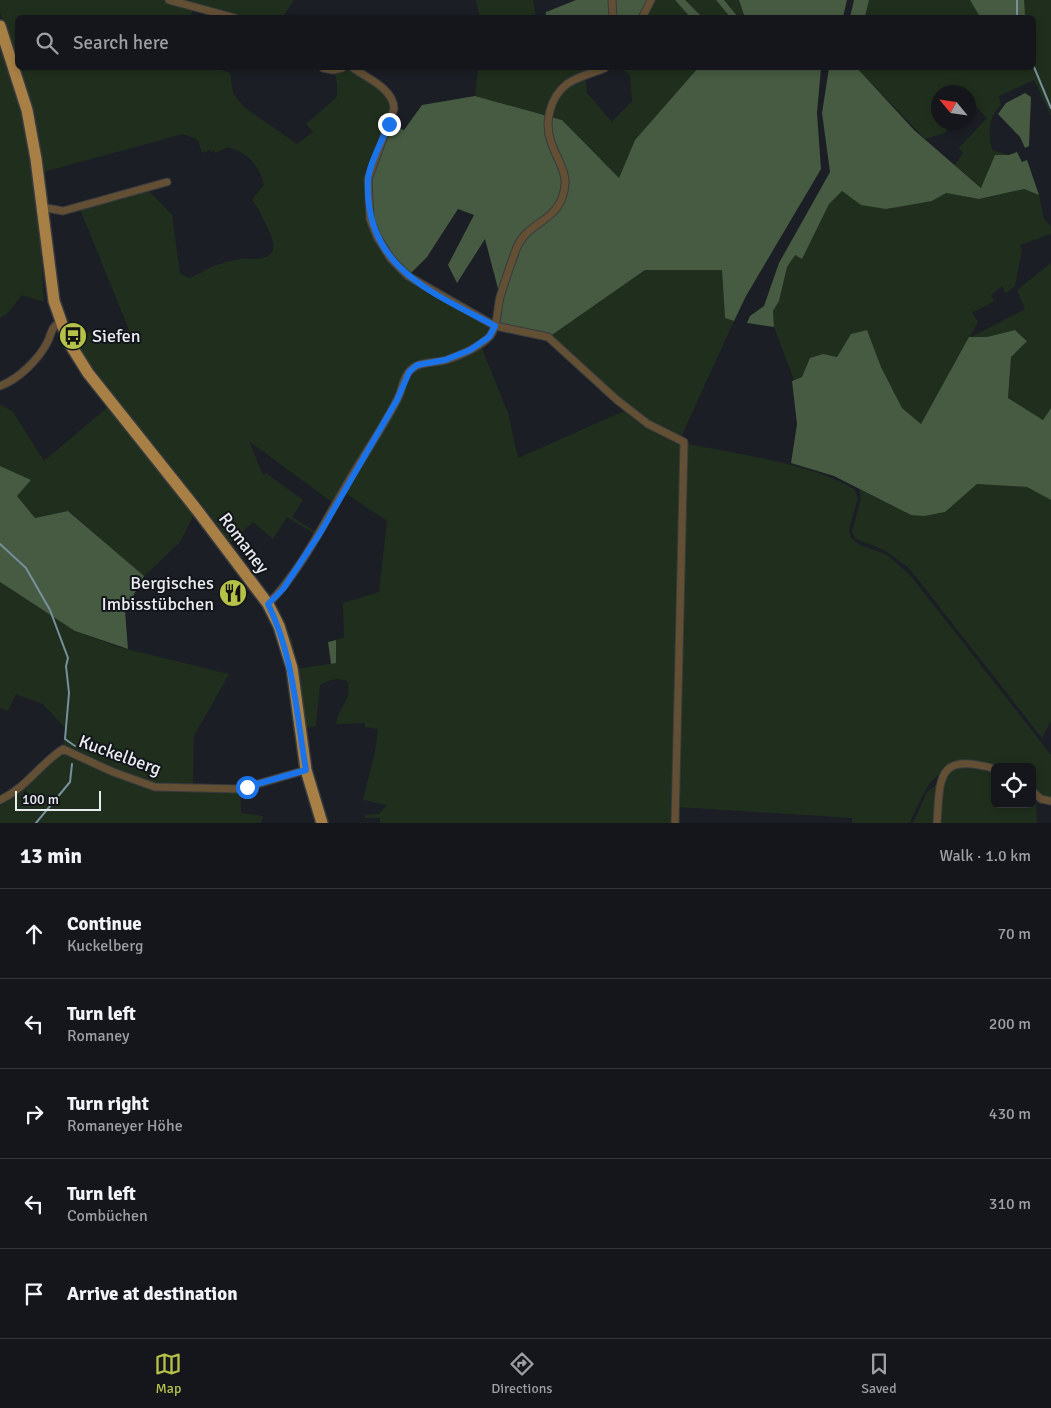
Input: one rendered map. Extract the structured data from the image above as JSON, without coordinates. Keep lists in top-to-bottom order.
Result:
{
  "streets": {
    "main road": ["Romaney"],
    "street": ["Kuckelberg"]
  },
  "crossings": [
    ["Romaney", "Kuckelberg"]
  ],
  "places": {
    "bus stop": ["Siefen"],
    "restaurant": ["Bergisches Imbisstübchen"]
  },
  "scale_bar": "100 m",
  "north": "top left",
  "page": {
    "search": "Search here",
    "scale": "100 m",
    "heading": ["13 min", "Walk · 1.0 km"],
    "list": [
      ["Continue", "Kuckelberg", "70 m"],
      ["Turn left", "Romaney", "200 m"],
      ["Turn right", "Romaneyer Höhe", "430 m"],
      ["Turn left", "Combüchen", "310 m"],
      "Arrive at destination"
    ],
    "nav": ["Map", "Directions", "Saved"]
  }
}
